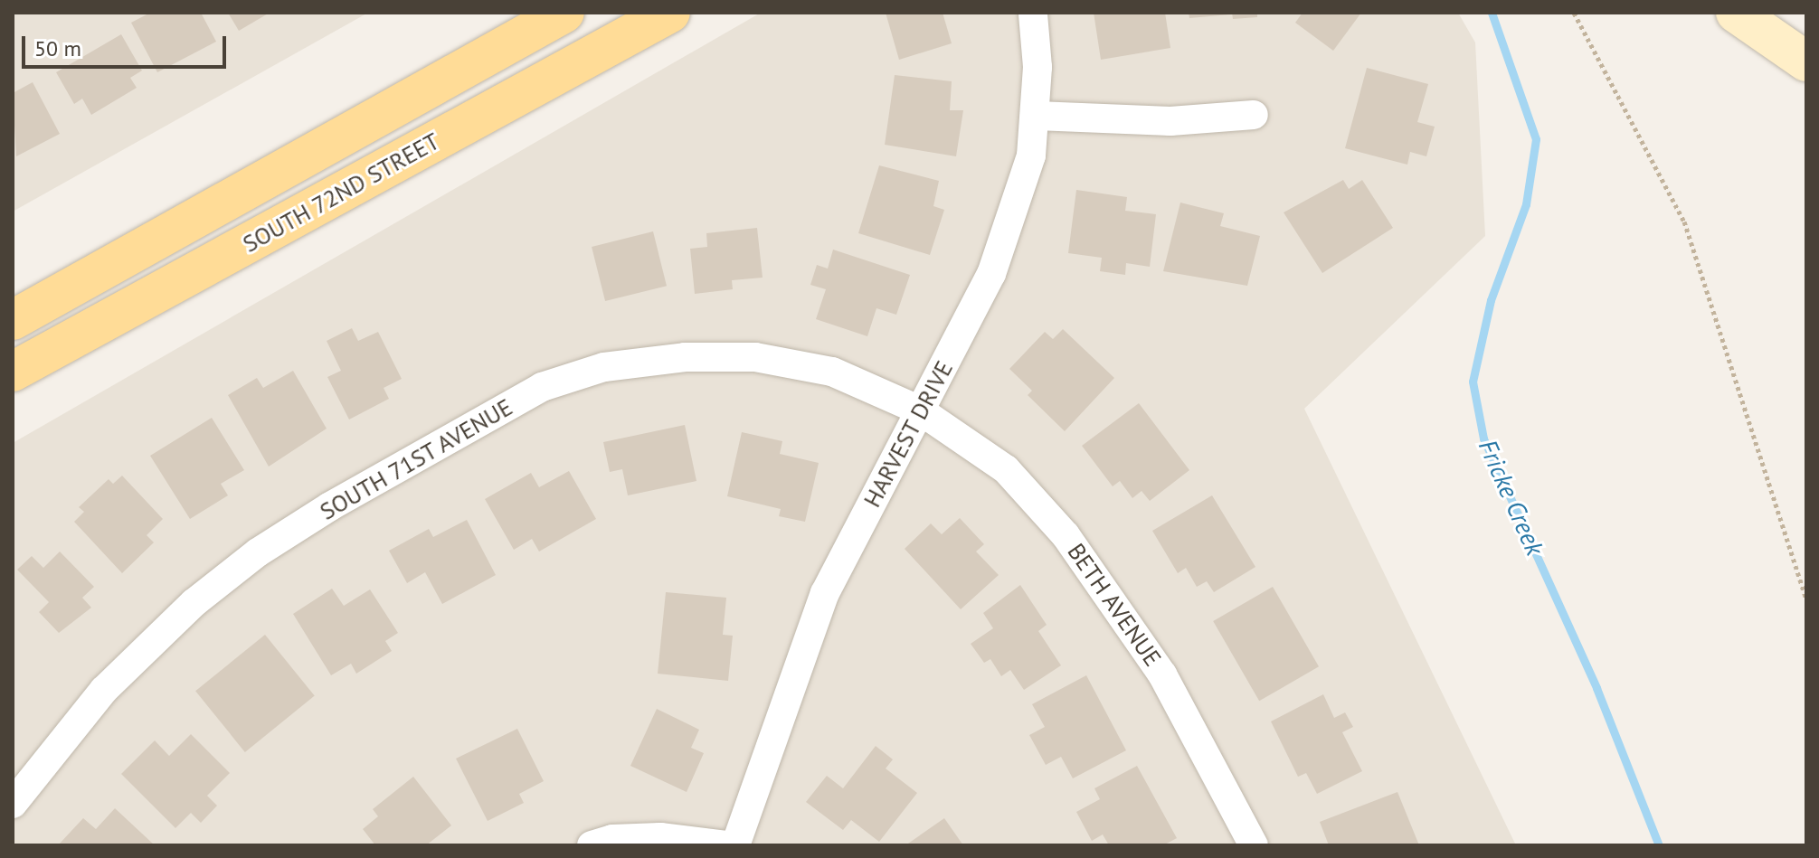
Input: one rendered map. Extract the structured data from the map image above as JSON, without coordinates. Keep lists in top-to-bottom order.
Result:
{
  "streets": {
    "main road": ["SOUTH 72ND STREET"],
    "street": ["HARVEST DRIVE", "SOUTH 71ST AVENUE", "BETH AVENUE"]
  },
  "crossings": [
    ["HARVEST DRIVE", "SOUTH 71ST AVENUE"],
    ["HARVEST DRIVE", "BETH AVENUE"],
    ["SOUTH 71ST AVENUE", "BETH AVENUE"]
  ],
  "water": ["Fricke Creek"],
  "scale_bar": "50 m"
}
